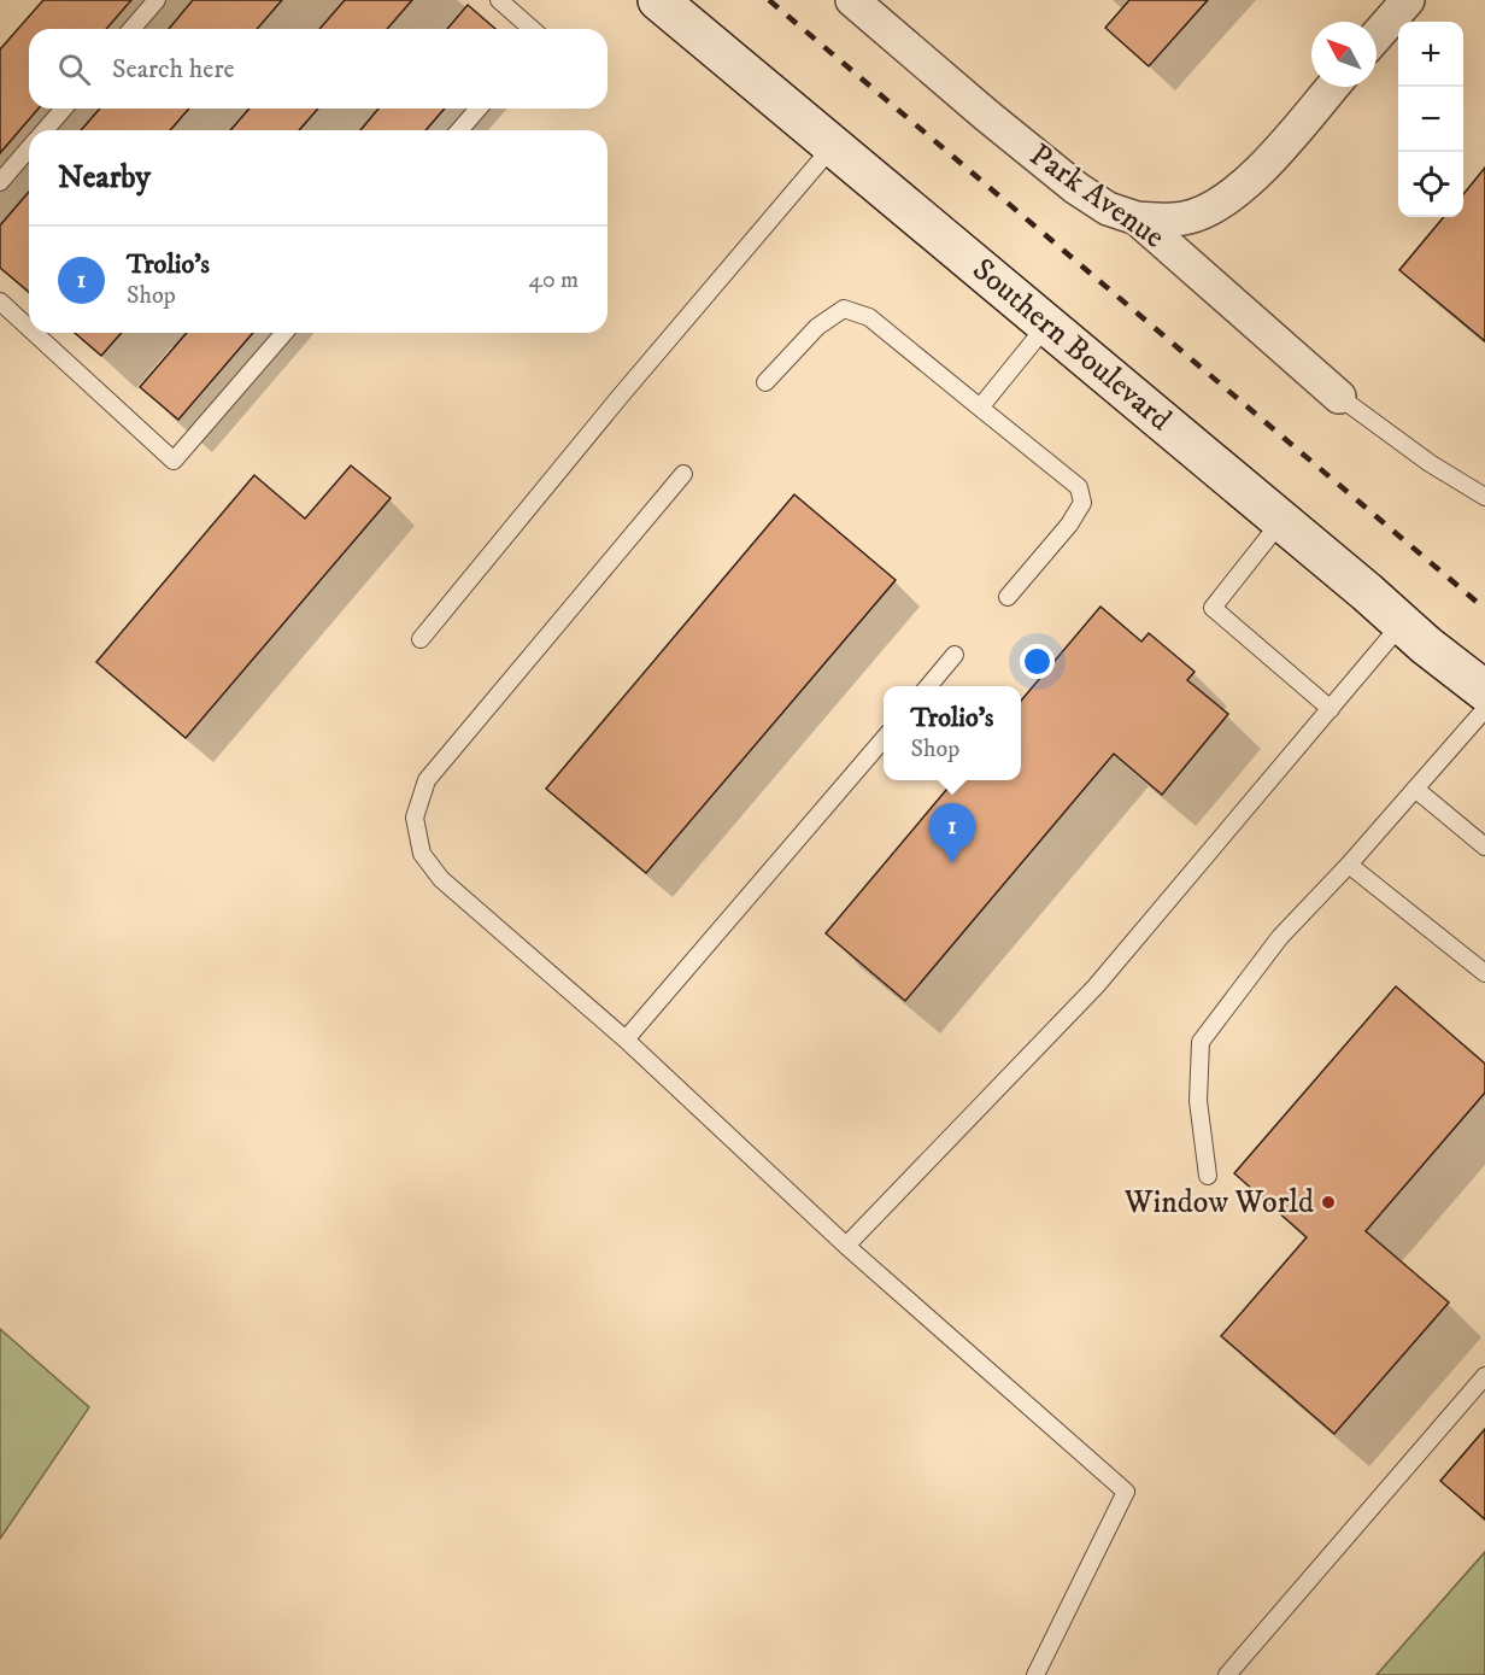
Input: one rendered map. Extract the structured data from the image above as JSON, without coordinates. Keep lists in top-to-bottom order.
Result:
{
  "streets": {
    "street": ["Park Avenue", "Southern Boulevard"]
  },
  "places": ["Window World"],
  "north": "top left",
  "page": {
    "map_buttons": ["+", "−"],
    "search": "Search here",
    "heading": "Nearby",
    "list": [
      {
        "mark": "1",
        "name": "Trolio's",
        "note": "Shop",
        "value": "40 m"
      }
    ],
    "popup": ["Trolio's", "Shop"],
    "pins": "1"
  }
}
